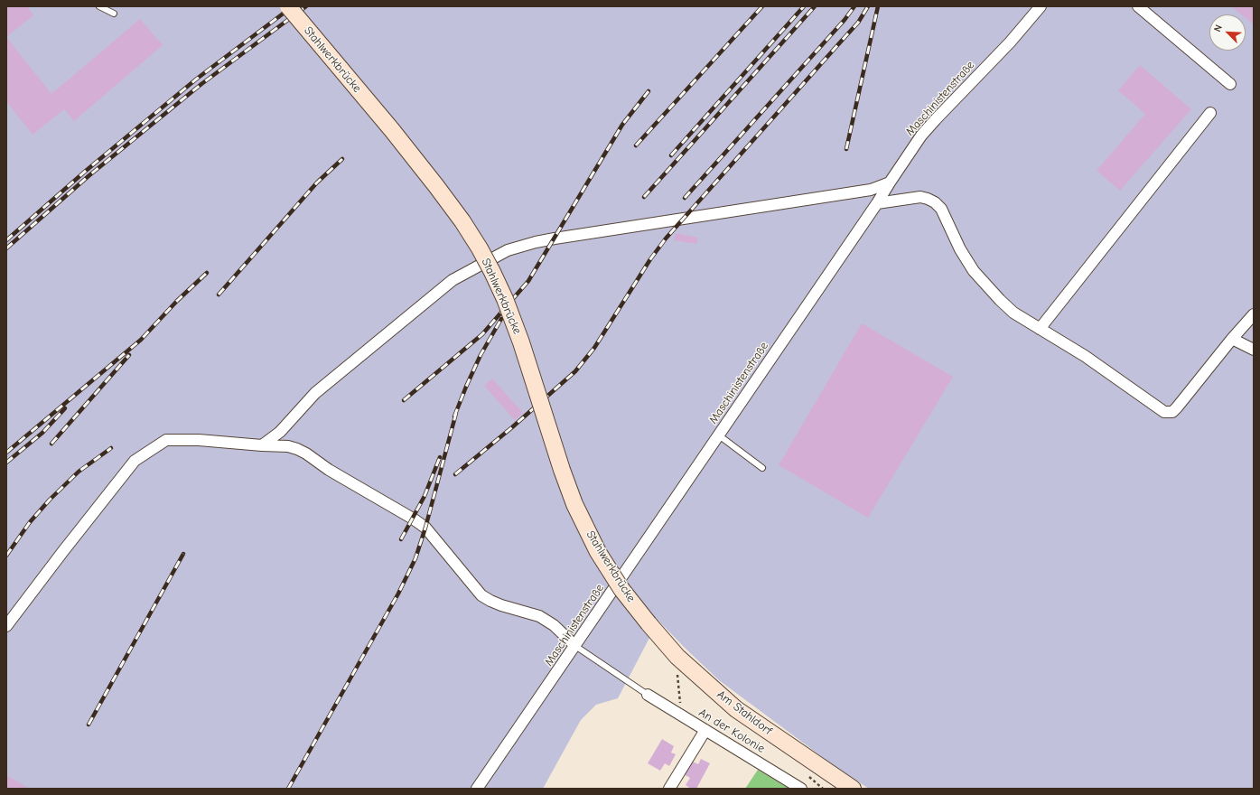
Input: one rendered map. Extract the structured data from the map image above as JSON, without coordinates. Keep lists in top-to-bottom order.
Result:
{
  "streets": {
    "main road": ["Stahlwerkbrücke", "Am Stahldorf"],
    "street": ["Maschinistenstraße", "An der Kolonie"]
  },
  "crossings": [
    ["Stahlwerkbrücke", "Am Stahldorf"]
  ],
  "north": "top left"
}
